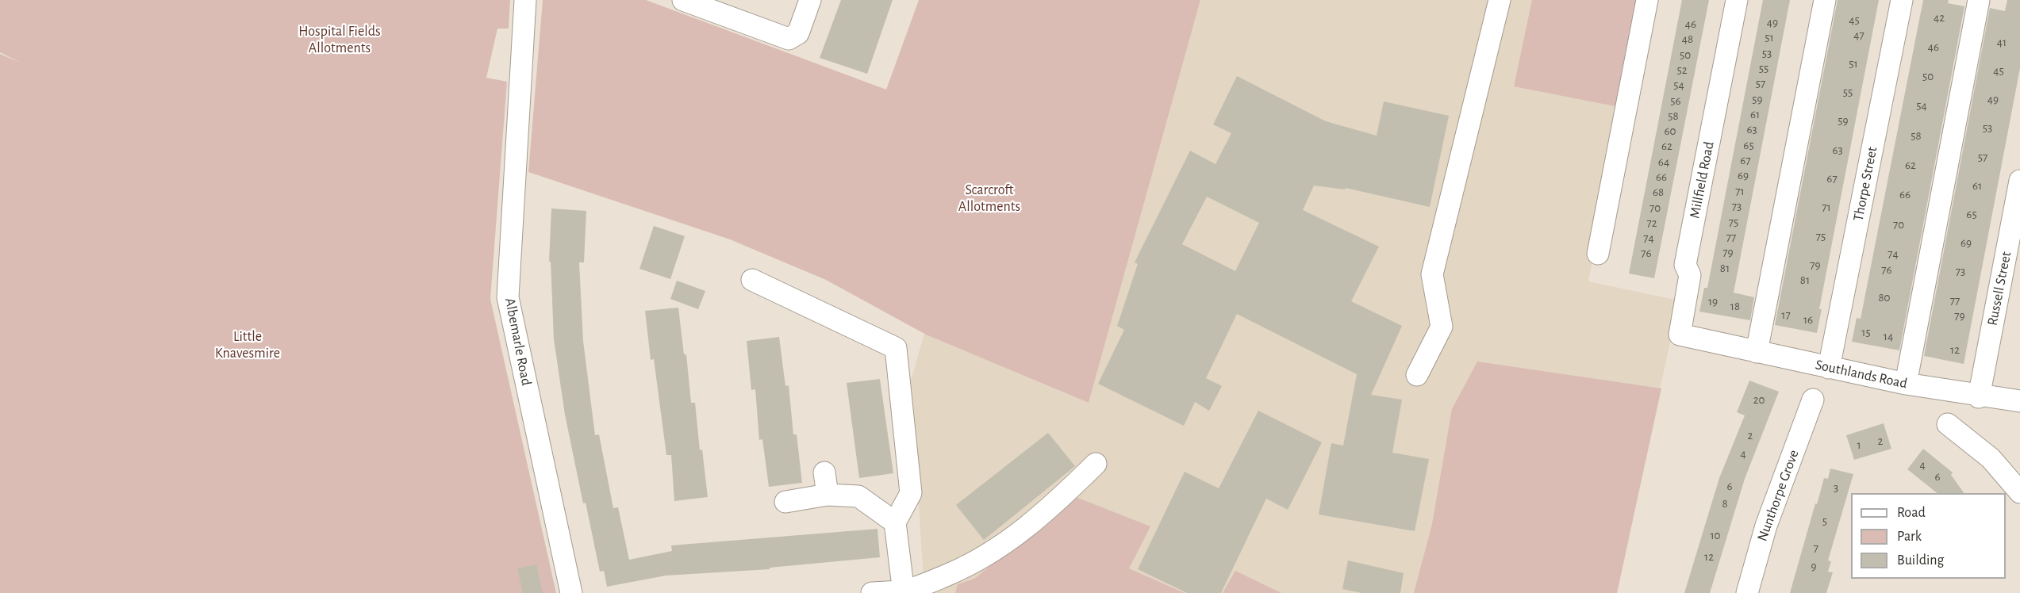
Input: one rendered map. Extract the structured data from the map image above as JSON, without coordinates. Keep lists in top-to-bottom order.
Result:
{
  "streets": {
    "street": [
      "Millfield Road",
      "Thorpe Street",
      "Russell Street",
      "Albemarle Road",
      "Southlands Road",
      "Nunthorpe Grove"
    ]
  },
  "crossings": [
    ["Millfield Road", "Southlands Road"],
    ["Thorpe Street", "Southlands Road"],
    ["Russell Street", "Southlands Road"]
  ],
  "parks": ["Hospital Fields Allotments", "Scarcroft Allotments", "Little Knavesmire"],
  "house_numbers": [
    "42",
    "45",
    "49",
    "46",
    "47",
    "51",
    "48",
    "41",
    "46",
    "53",
    "50",
    "51",
    "55",
    "52",
    "45",
    "50",
    "57",
    "54",
    "55",
    "59",
    "49",
    "56",
    "54",
    "61",
    "58",
    "59",
    "53",
    "63",
    "60",
    "58",
    "65",
    "62",
    "63",
    "57",
    "67",
    "64",
    "62",
    "69",
    "66",
    "67",
    "61",
    "71",
    "68",
    "66",
    "73",
    "71",
    "70",
    "65",
    "75",
    "72",
    "70",
    "75",
    "77",
    "74",
    "69",
    "79",
    "76",
    "74",
    "79",
    "81",
    "76",
    "73",
    "81",
    "80",
    "77",
    "19",
    "18",
    "17",
    "79",
    "16",
    "15",
    "14",
    "12",
    "20",
    "2",
    "2",
    "1",
    "4",
    "4",
    "6",
    "6",
    "3",
    "8",
    "5",
    "10",
    "7",
    "12",
    "9"
  ],
  "legend": ["Road", "Park", "Building"]
}
